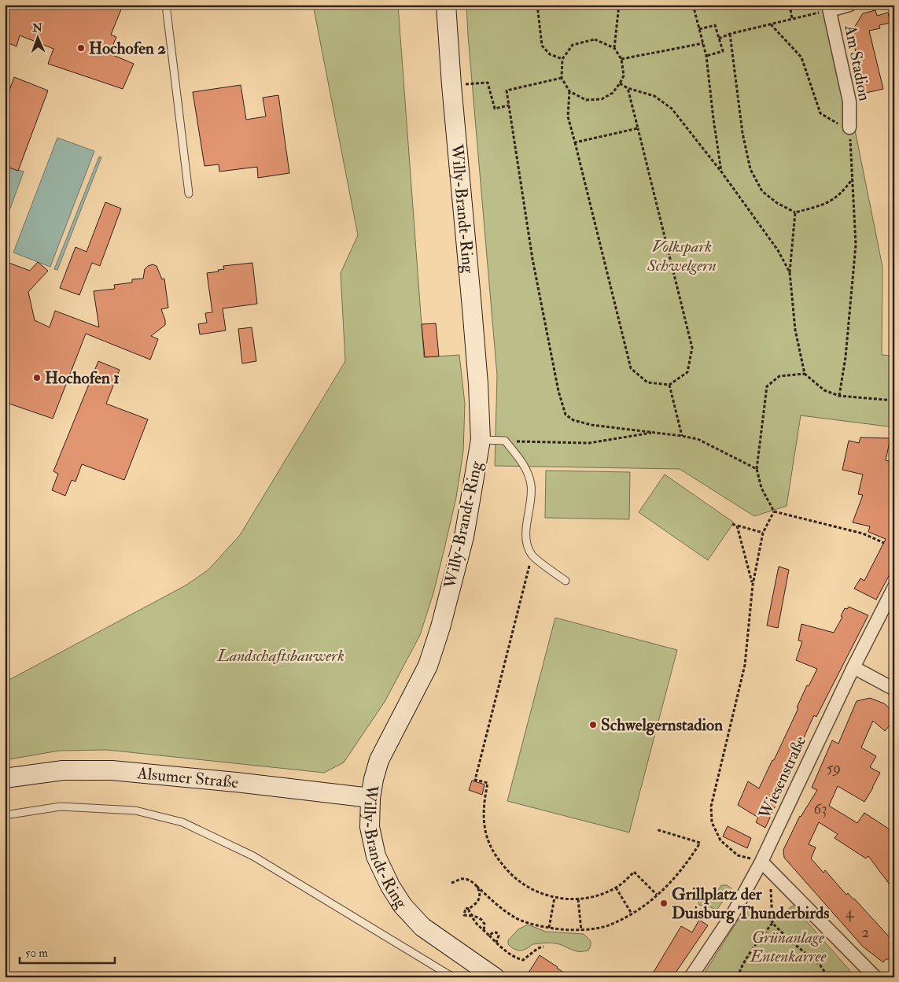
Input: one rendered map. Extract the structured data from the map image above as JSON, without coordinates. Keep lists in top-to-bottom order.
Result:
{
  "streets": {
    "main road": ["Willy-Brandt-Ring", "Alsumer Straße"],
    "street": ["Am Stadion", "Wiesenstraße"]
  },
  "crossings": [
    ["Willy-Brandt-Ring", "Alsumer Straße"]
  ],
  "parks": ["Volkspark Schwelgern", "Landschaftsbauwerk", "Grünanlage Entenkarree"],
  "places": [
    "Hochofen 2",
    "Hochofen 1",
    "Schwelgernstadion",
    "Grillplatz der Duisburg Thunderbirds"
  ],
  "house_numbers": [
    "59",
    "63",
    "4",
    "2"
  ],
  "scale_bar": "50 m",
  "north": "top"
}
